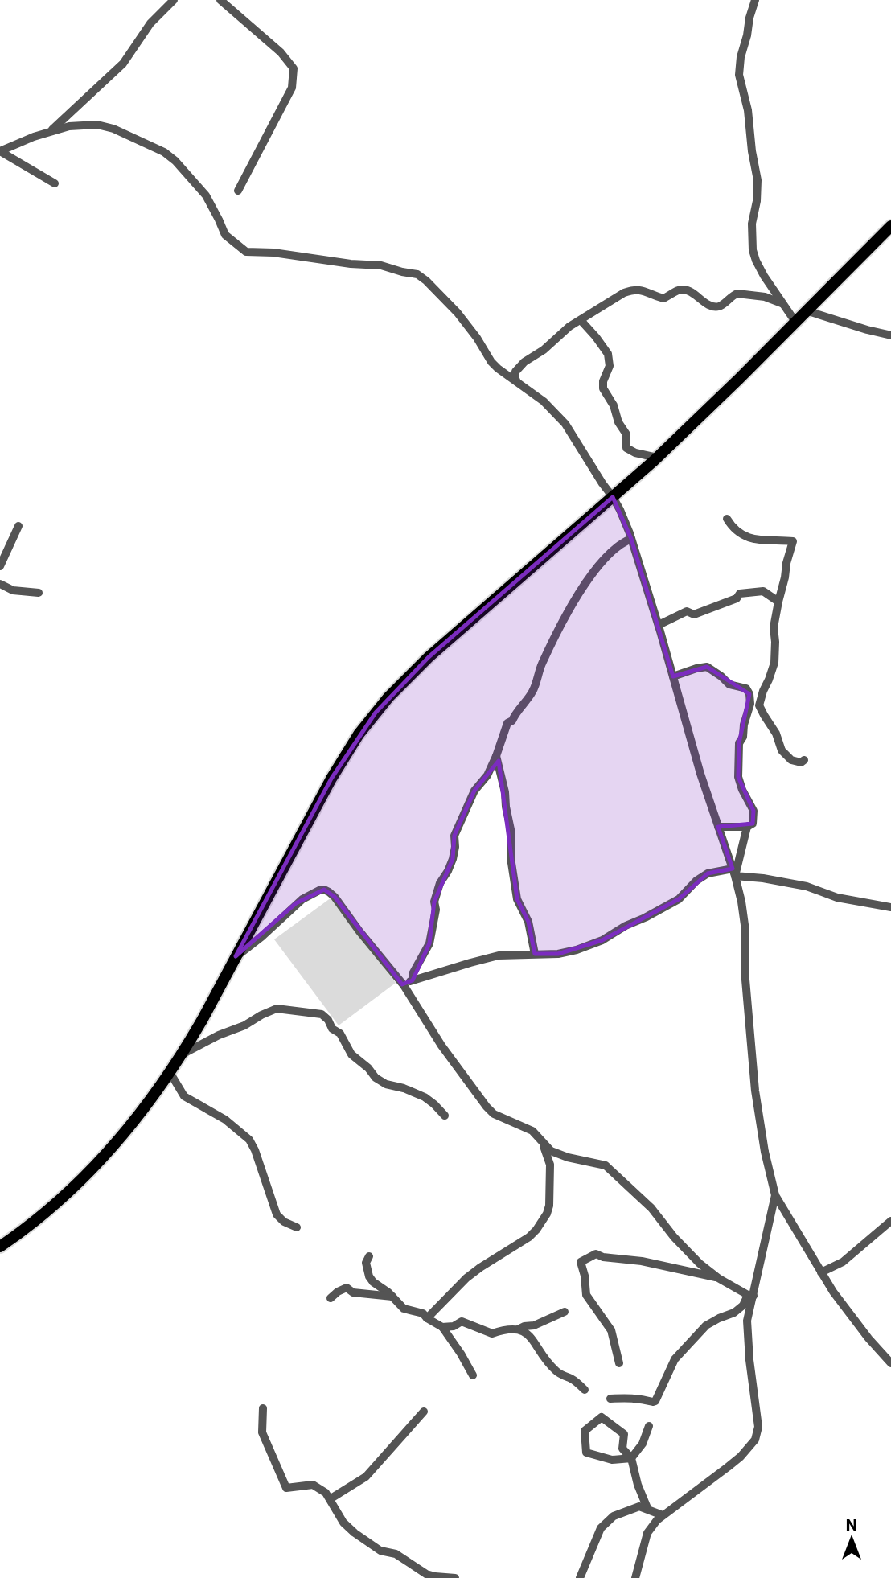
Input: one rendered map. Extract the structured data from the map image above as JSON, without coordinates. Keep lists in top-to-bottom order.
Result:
{
  "north": "top"
}
